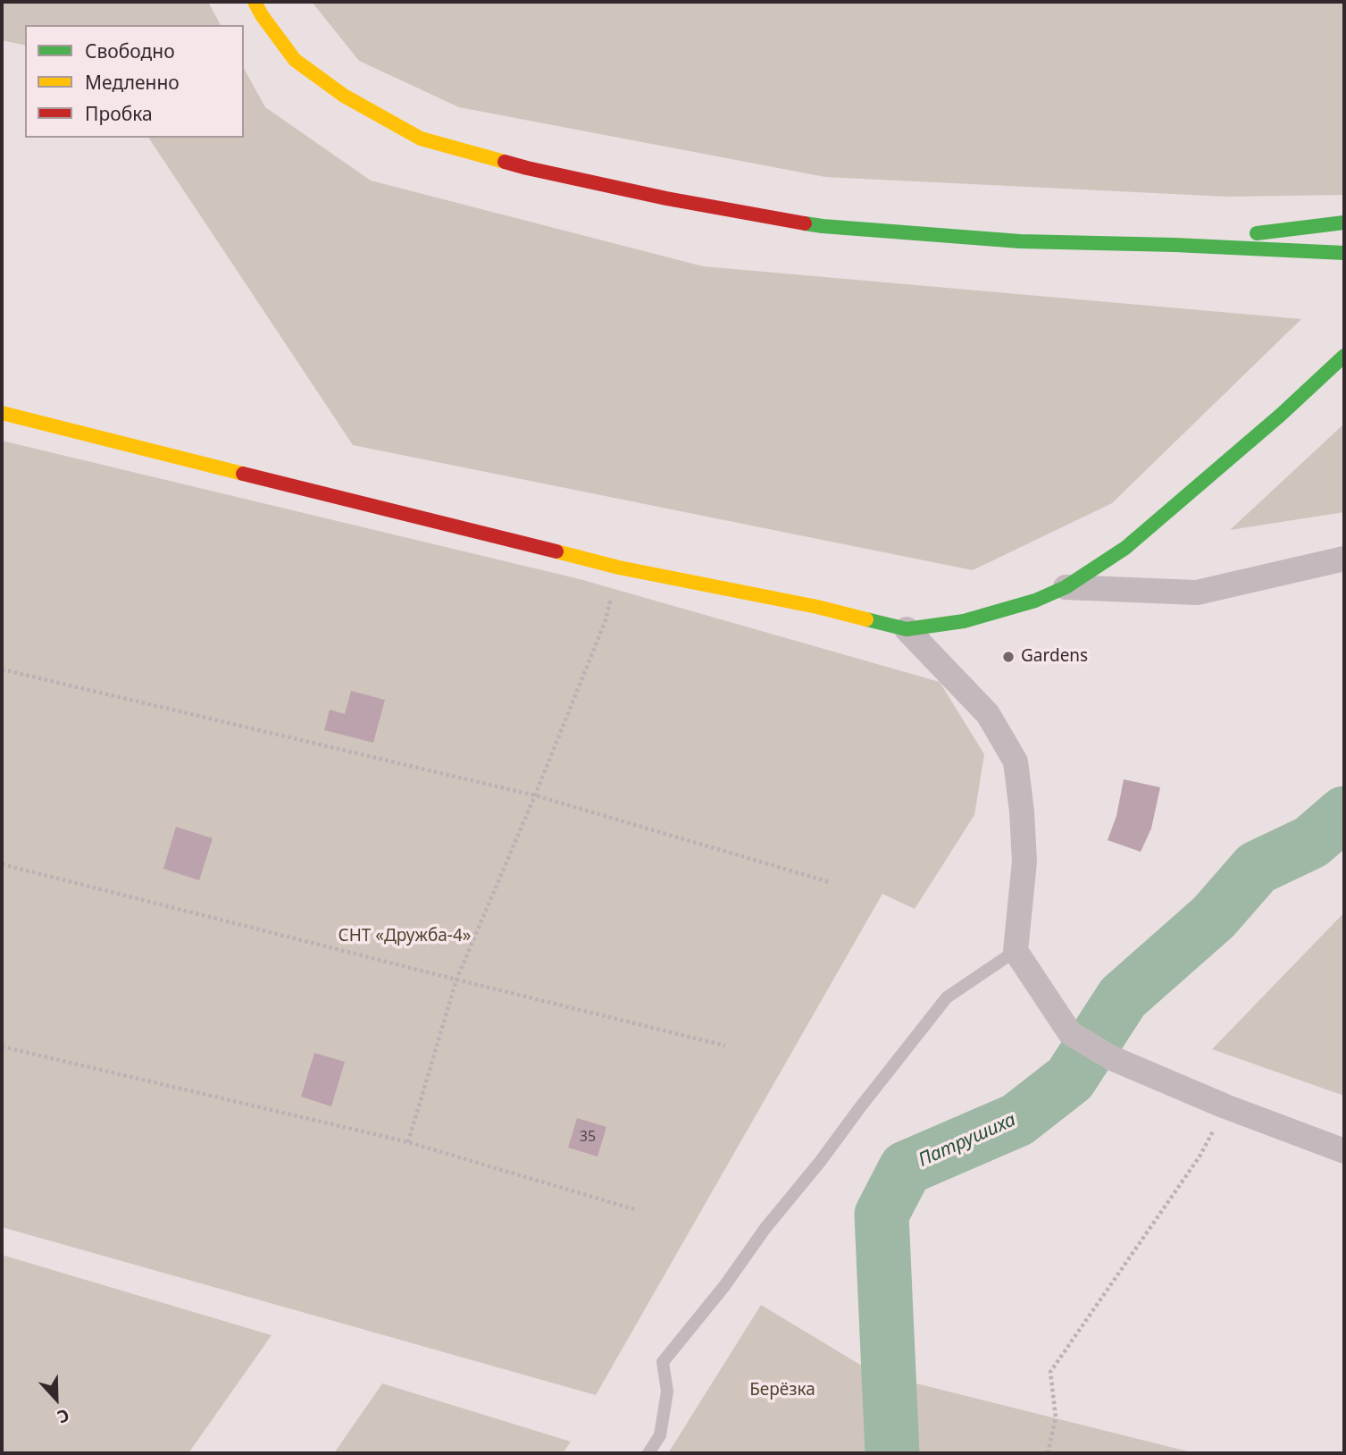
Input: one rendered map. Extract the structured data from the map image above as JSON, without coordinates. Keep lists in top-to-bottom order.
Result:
{
  "water": ["Патрушиха"],
  "parks": ["СНТ «Дружба-4»", "Берёзка"],
  "places": ["Gardens"],
  "house_numbers": ["35"],
  "legend": ["Свободно", "Медленно", "Пробка"],
  "north": "bottom"
}
